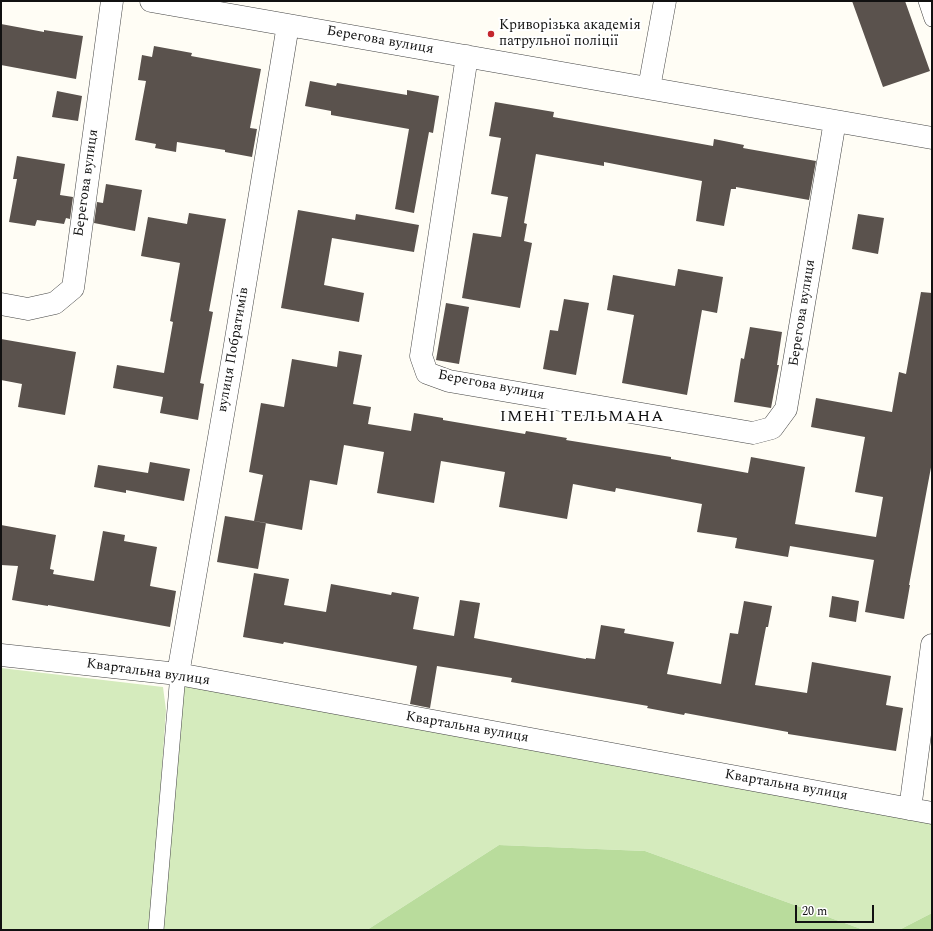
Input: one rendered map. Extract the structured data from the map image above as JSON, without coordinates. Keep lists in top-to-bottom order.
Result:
{
  "streets": {
    "street": ["Берегова вулиця", "вулиця Побратимів", "Квартальна вулиця"]
  },
  "crossings": [
    ["Берегова вулиця", "вулиця Побратимів"],
    ["вулиця Побратимів", "Квартальна вулиця"]
  ],
  "districts": ["ІМЕНІ ТЕЛЬМАНА"],
  "places": ["Криворізька академія патрульної поліції"],
  "scale_bar": "20 m"
}
